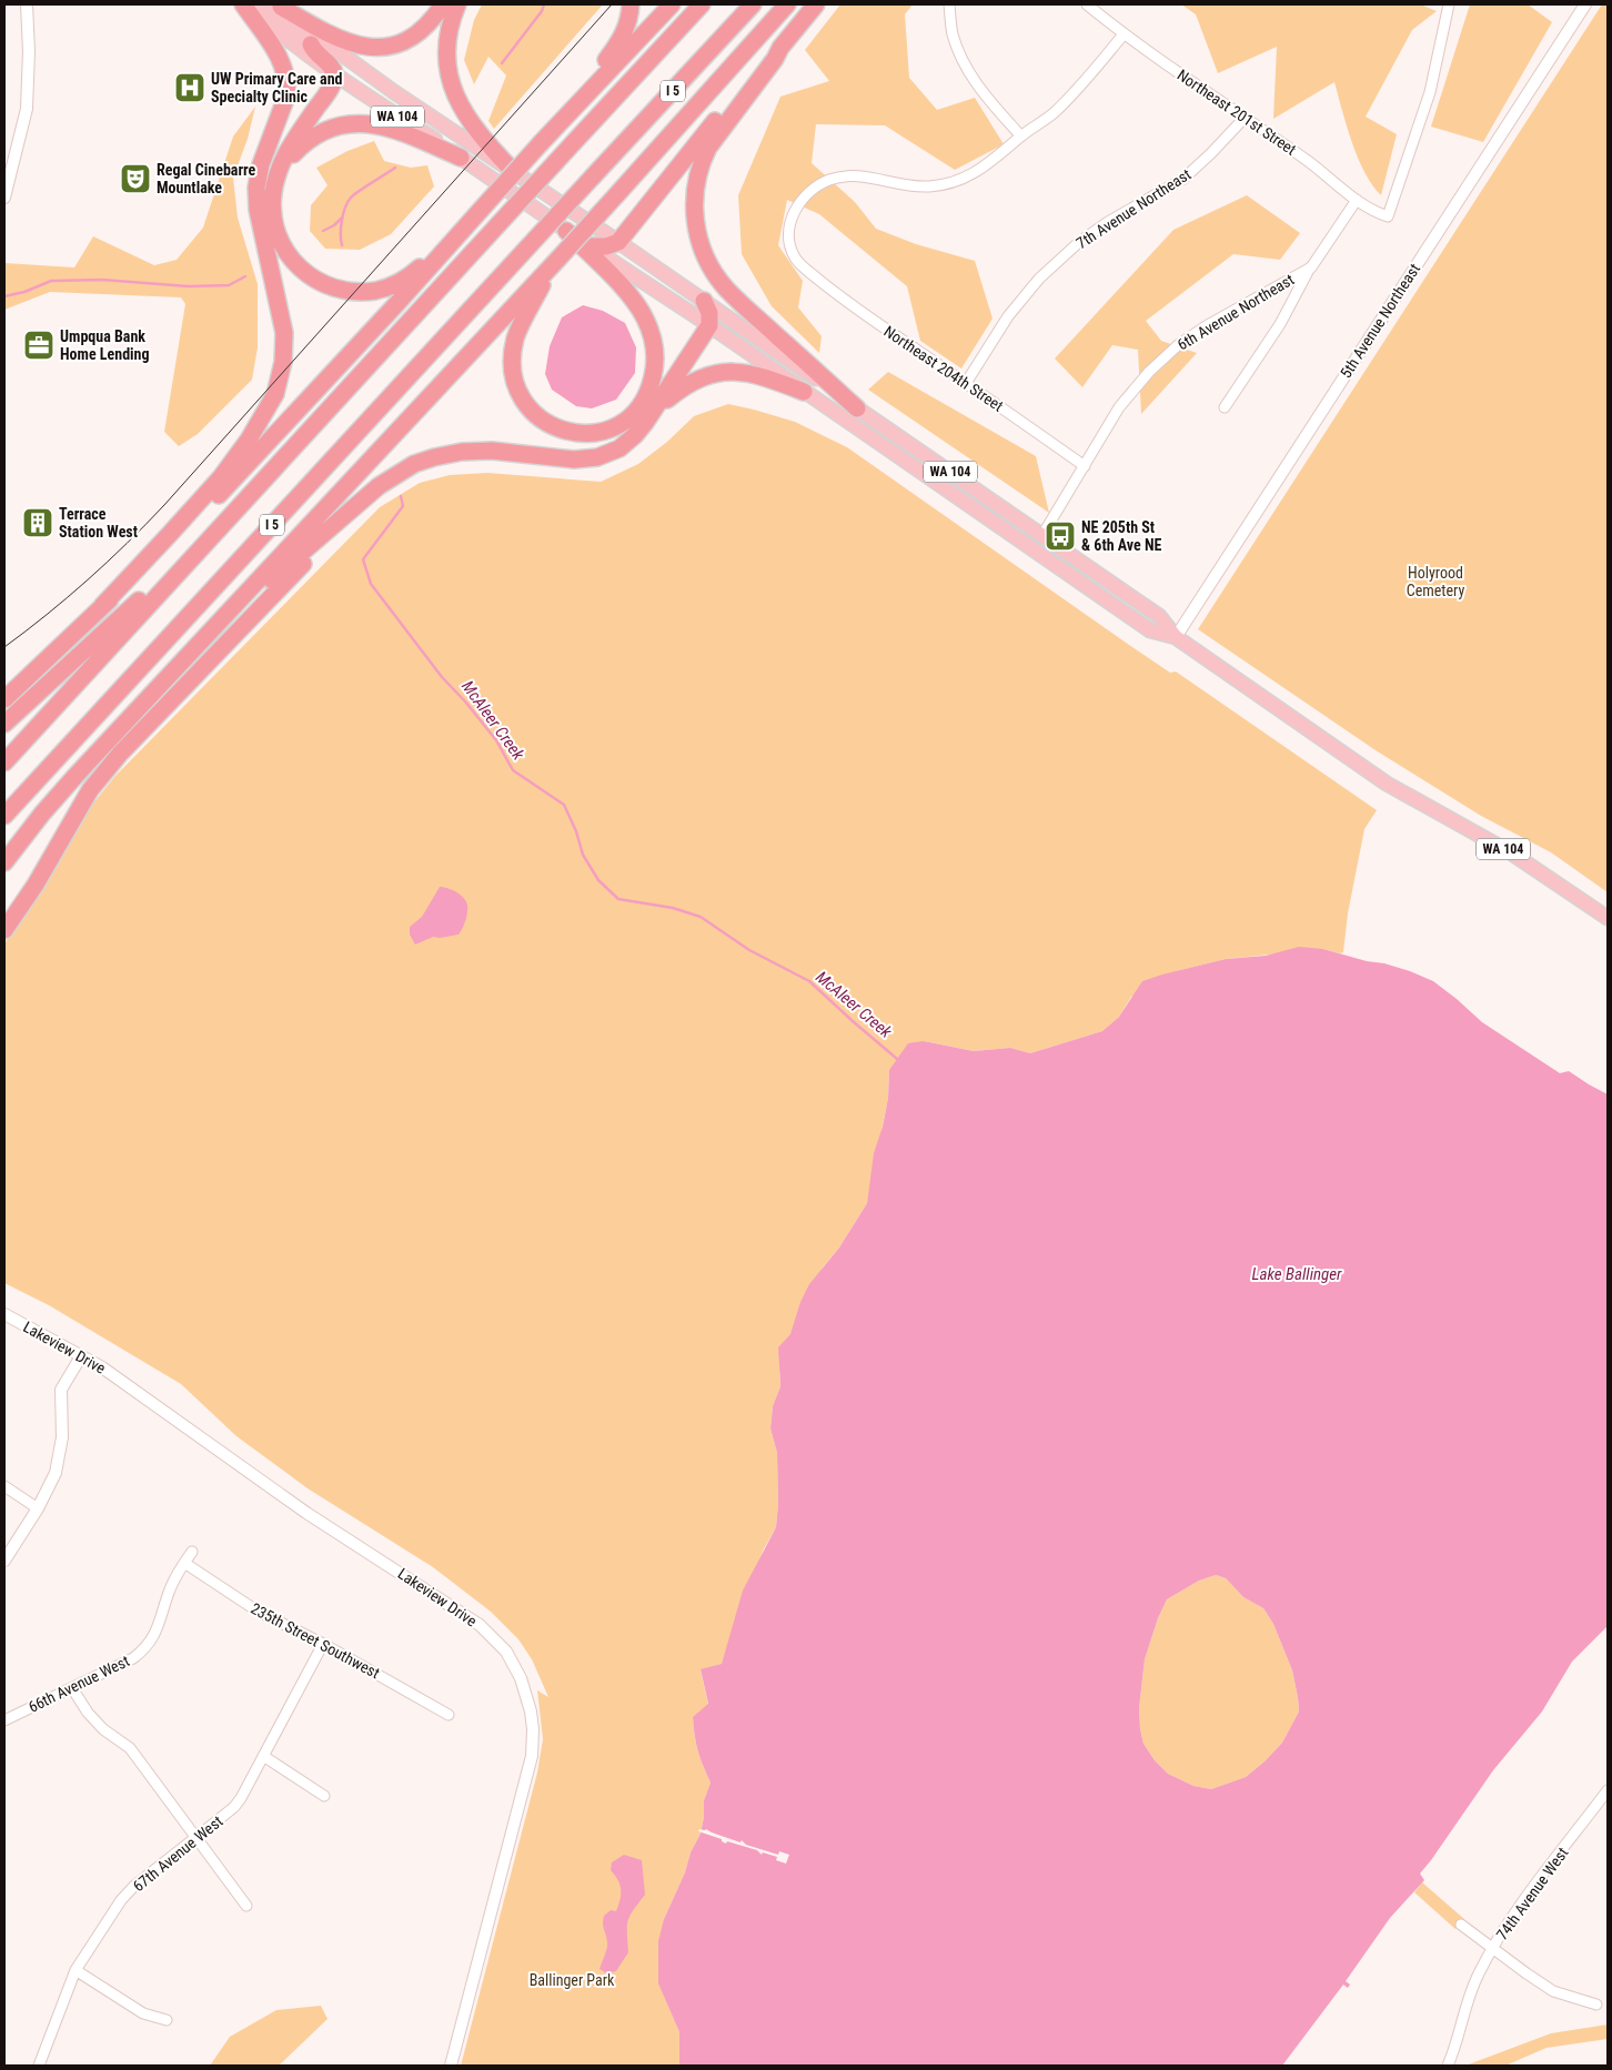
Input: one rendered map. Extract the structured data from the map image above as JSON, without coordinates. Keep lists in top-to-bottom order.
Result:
{
  "streets": {
    "highway": ["I 5"],
    "main road": ["WA 104"],
    "street": [
      "Northeast 201st Street",
      "7th Avenue Northeast",
      "6th Avenue Northeast",
      "5th Avenue Northeast",
      "Northeast 204th Street",
      "Lakeview Drive",
      "235th Street Southwest",
      "66th Avenue West",
      "67th Avenue West",
      "74th Avenue West"
    ]
  },
  "crossings": [
    ["Northeast 201st Street", "7th Avenue Northeast"],
    ["Northeast 201st Street", "6th Avenue Northeast"],
    ["Northeast 201st Street", "Northeast 204th Street"],
    ["WA 104", "6th Avenue Northeast"],
    ["WA 104", "5th Avenue Northeast"],
    ["7th Avenue Northeast", "Northeast 204th Street"],
    ["6th Avenue Northeast", "Northeast 204th Street"],
    ["235th Street Southwest", "66th Avenue West"],
    ["235th Street Southwest", "67th Avenue West"]
  ],
  "water": ["McAleer Creek", "Lake Ballinger"],
  "parks": ["Holyrood Cemetery", "Ballinger Park"],
  "places": {
    "hospital": ["UW Primary Care and Specialty Clinic"],
    "theatre": ["Regal Cinebarre Mountlake"],
    "office": ["Umpqua Bank Home Lending"],
    "building": ["Terrace Station West"],
    "bus stop": ["NE 205th St & 6th Ave NE"]
  }
}
